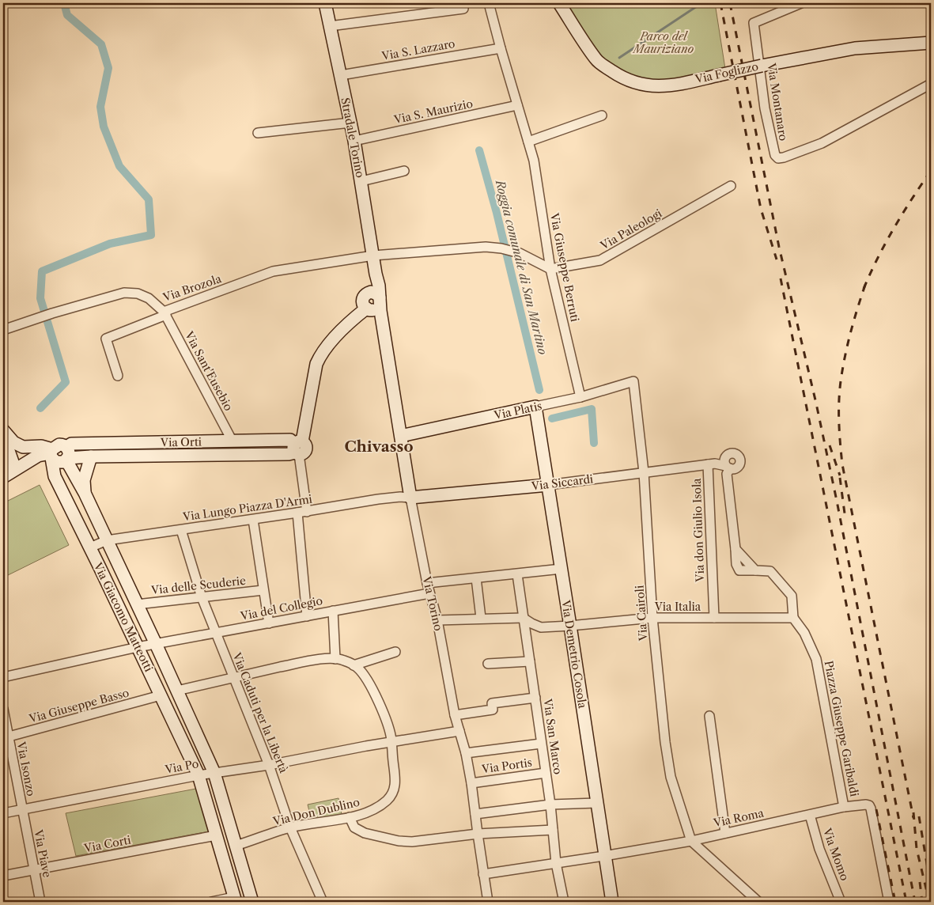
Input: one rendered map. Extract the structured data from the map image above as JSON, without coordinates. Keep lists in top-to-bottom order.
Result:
{
  "streets": {
    "main road": [
      "Via Foglizzo",
      "Stradale Torino",
      "Via Platis",
      "Via Orti",
      "Via Siccardi",
      "Via Torino",
      "Via Giacomo Matteotti",
      "Via Demetrio Cosola"
    ],
    "street": [
      "Via S. Lazzaro",
      "Via Montanaro",
      "Via S. Maurizio",
      "Via Paleologi",
      "Via Giuseppe Berruti",
      "Via Brozola",
      "Via Sant'Eusebio",
      "Via Lungo Piazza D'Armi",
      "Via don Giulio Isola",
      "Via delle Scuderie",
      "Via Italia",
      "Via del Collegio",
      "Via Cairoli",
      "Via Giuseppe Basso",
      "Via Caduti per la Libertà",
      "Piazza Giuseppe Garibaldi",
      "Via San Marco",
      "Via Portis",
      "Via Po",
      "Via Isonzo",
      "Via Don Dublino",
      "Via Roma",
      "Via Corti",
      "Via Piave",
      "Via Momo"
    ]
  },
  "crossings": [
    ["Via S. Lazzaro", "Stradale Torino"],
    ["Via S. Lazzaro", "Via Giuseppe Berruti"],
    ["Via S. Maurizio", "Stradale Torino"],
    ["Via S. Maurizio", "Via Giuseppe Berruti"],
    ["Stradale Torino", "Via Brozola"],
    ["Stradale Torino", "Via Torino"],
    ["Via Paleologi", "Via Giuseppe Berruti"],
    ["Via Giuseppe Berruti", "Via Platis"],
    ["Via Brozola", "Via Sant'Eusebio"],
    ["Via Sant'Eusebio", "Via Orti"],
    ["Via Platis", "Via Torino"],
    ["Via Platis", "Via Cairoli"],
    ["Via Platis", "Via Demetrio Cosola"],
    ["Via Orti", "Via Giacomo Matteotti"],
    ["Via Siccardi", "Via Lungo Piazza D'Armi"],
    ["Via Siccardi", "Via don Giulio Isola"],
    ["Via Siccardi", "Via Torino"],
    ["Via Siccardi", "Via Italia"],
    ["Via Siccardi", "Via Cairoli"],
    ["Via Siccardi", "Via Demetrio Cosola"],
    ["Via Siccardi", "Piazza Giuseppe Garibaldi"],
    ["Via Lungo Piazza D'Armi", "Via Torino"],
    ["Via Lungo Piazza D'Armi", "Via Giacomo Matteotti"],
    ["Via Lungo Piazza D'Armi", "Via Caduti per la Libertà"],
    ["Via don Giulio Isola", "Via Italia"],
    ["Via delle Scuderie", "Via Giacomo Matteotti"],
    ["Via delle Scuderie", "Via Caduti per la Libertà"],
    ["Via Torino", "Via del Collegio"],
    ["Via Torino", "Via Portis"],
    ["Via Torino", "Via Po"],
    ["Via Italia", "Via Cairoli"],
    ["Via Italia", "Via Demetrio Cosola"],
    ["Via Italia", "Piazza Giuseppe Garibaldi"],
    ["Via Italia", "Via San Marco"],
    ["Via del Collegio", "Via Giacomo Matteotti"],
    ["Via del Collegio", "Via Caduti per la Libertà"],
    ["Via Cairoli", "Via Roma"],
    ["Via Giacomo Matteotti", "Via Giuseppe Basso"],
    ["Via Giacomo Matteotti", "Via Po"],
    ["Via Giacomo Matteotti", "Via Don Dublino"],
    ["Via Giacomo Matteotti", "Via Corti"],
    ["Via Demetrio Cosola", "Via Roma"],
    ["Via Giuseppe Basso", "Via Isonzo"],
    ["Via Caduti per la Libertà", "Via Po"],
    ["Via Caduti per la Libertà", "Via Don Dublino"],
    ["Piazza Giuseppe Garibaldi", "Via Roma"],
    ["Via San Marco", "Via Portis"],
    ["Via Po", "Via Isonzo"],
    ["Via Po", "Via Don Dublino"],
    ["Via Po", "Via Piave"],
    ["Via Isonzo", "Via Piave"],
    ["Via Roma", "Via Momo"],
    ["Via Corti", "Via Piave"]
  ],
  "districts": ["Chivasso"],
  "water": ["Roggia comunale di San Martino"],
  "parks": ["Parco del Mauriziano"]
}
